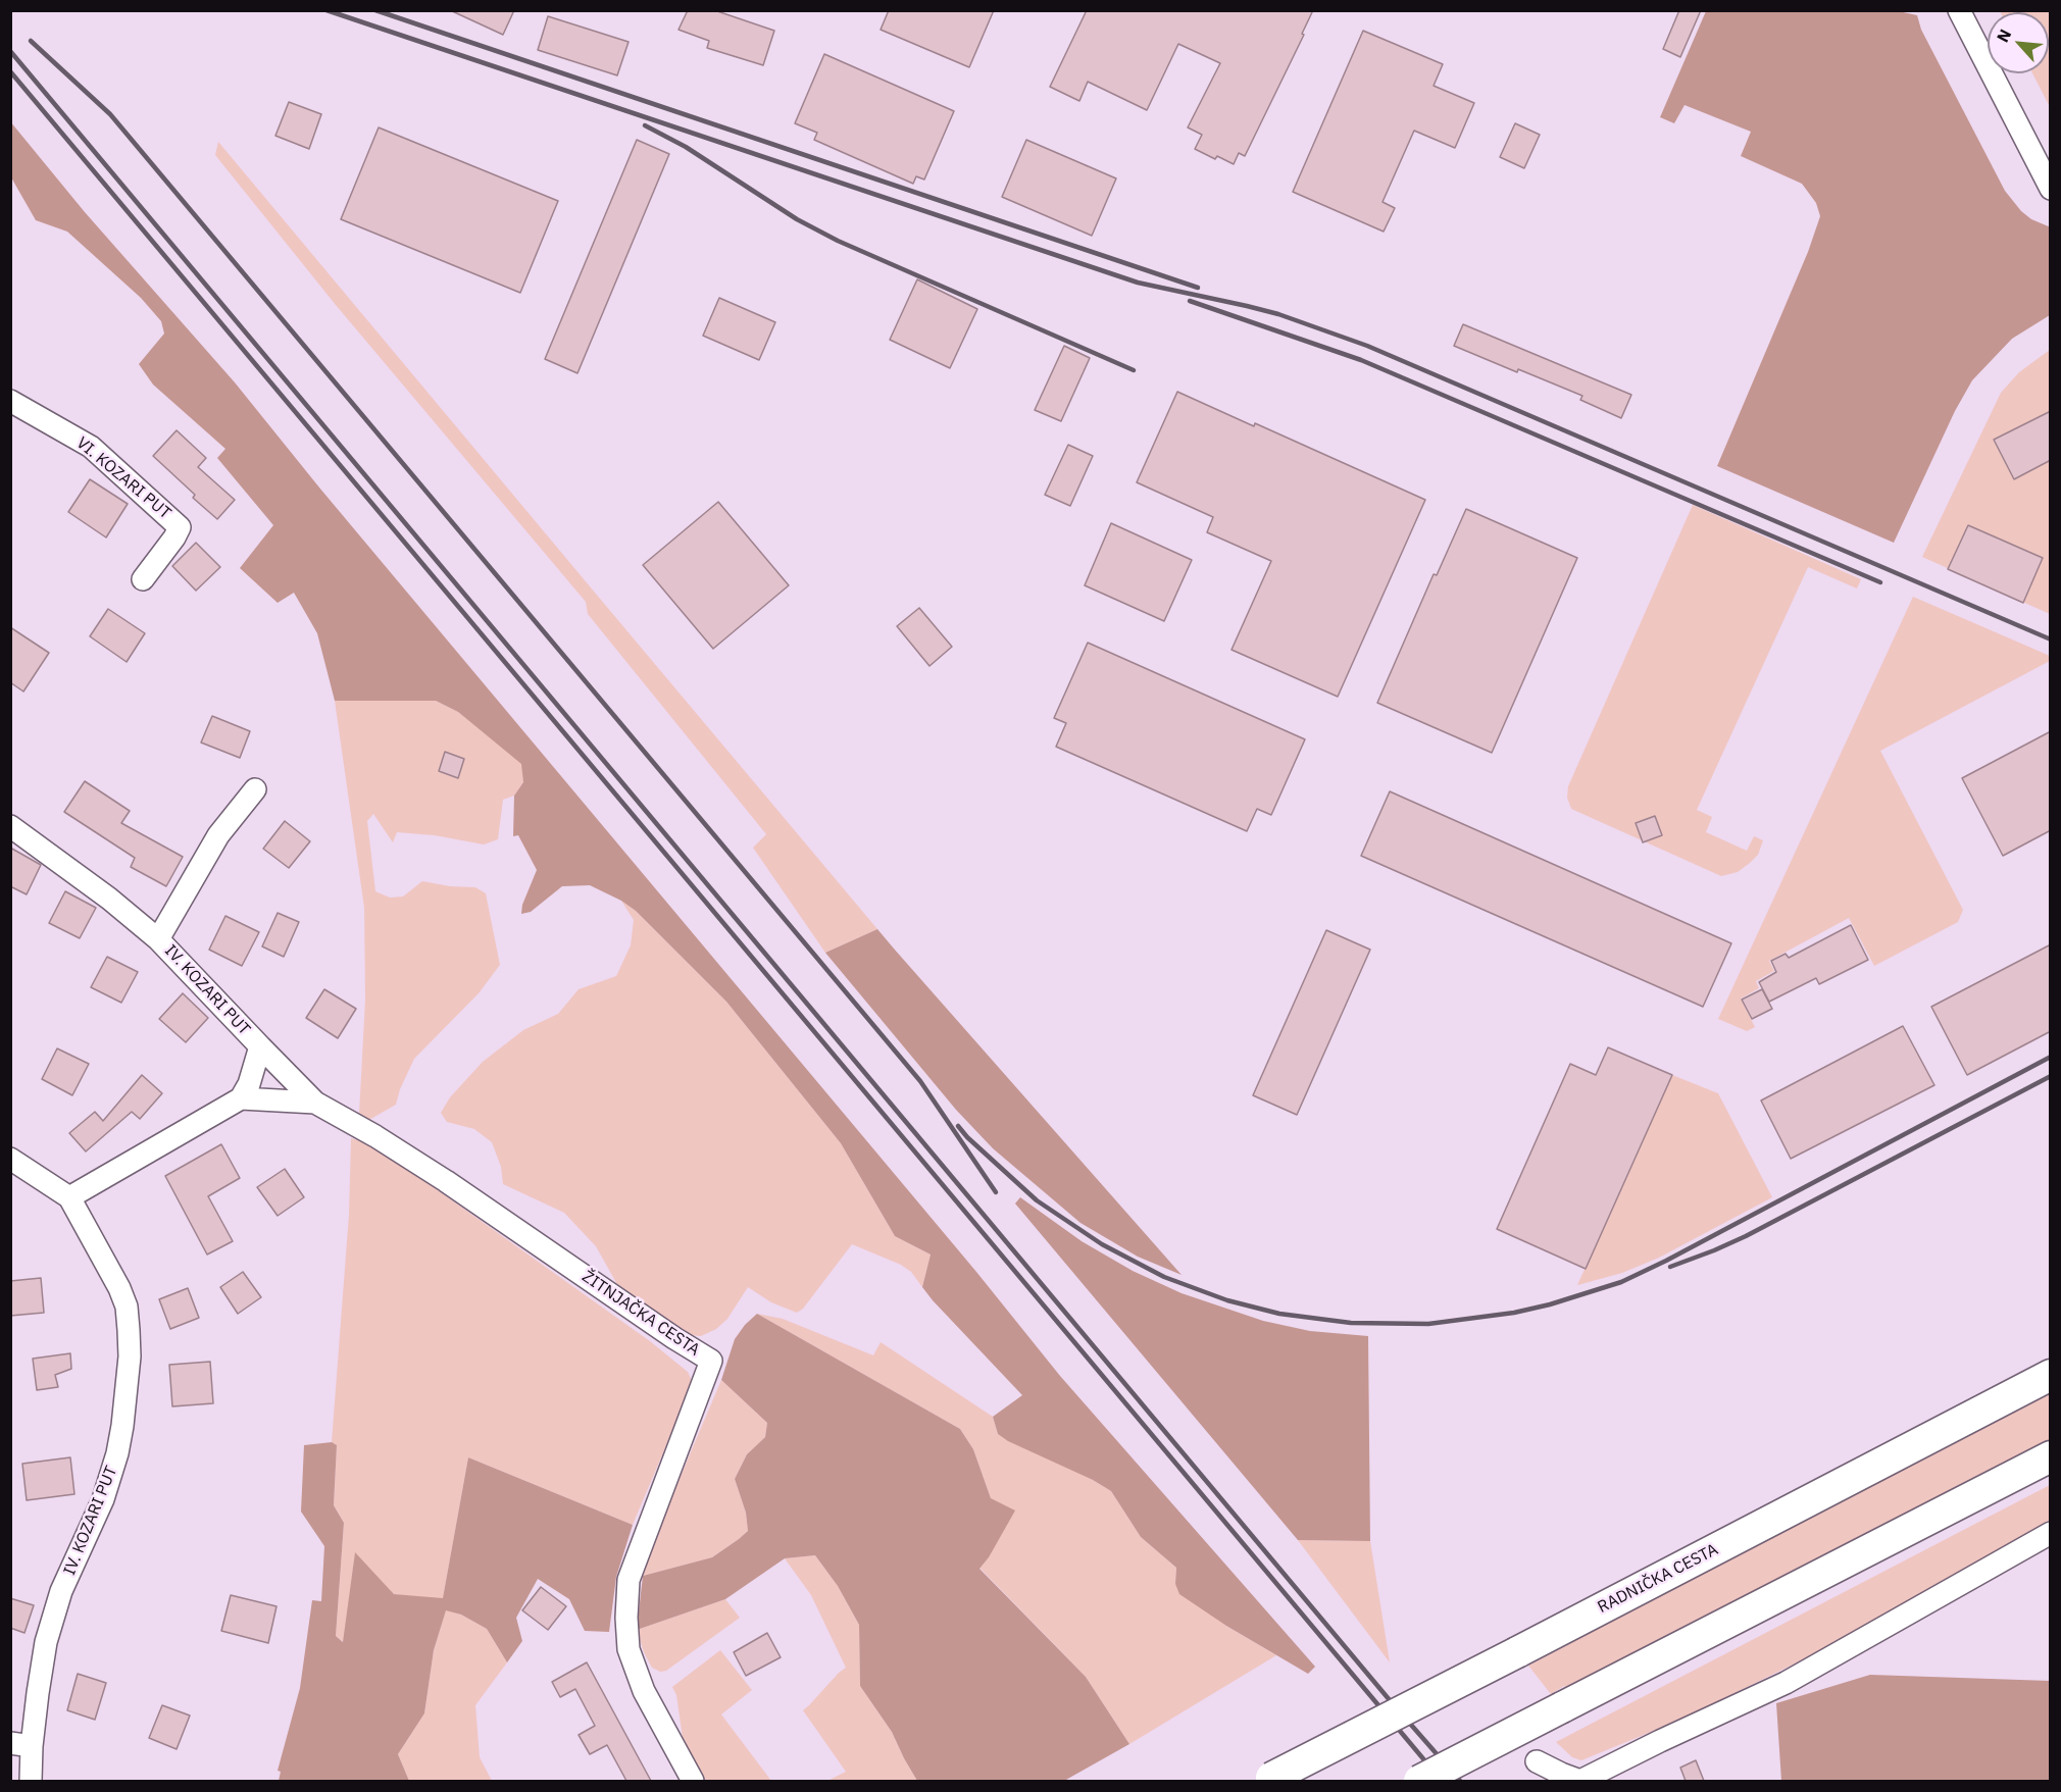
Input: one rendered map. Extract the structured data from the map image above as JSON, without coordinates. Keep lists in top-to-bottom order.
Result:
{
  "streets": {
    "main road": ["RADNIČKA CESTA"],
    "street": ["VI. KOZARI PUT", "IV. KOZARI PUT", "ŽITNJAČKA CESTA"]
  },
  "north": "top left"
}
